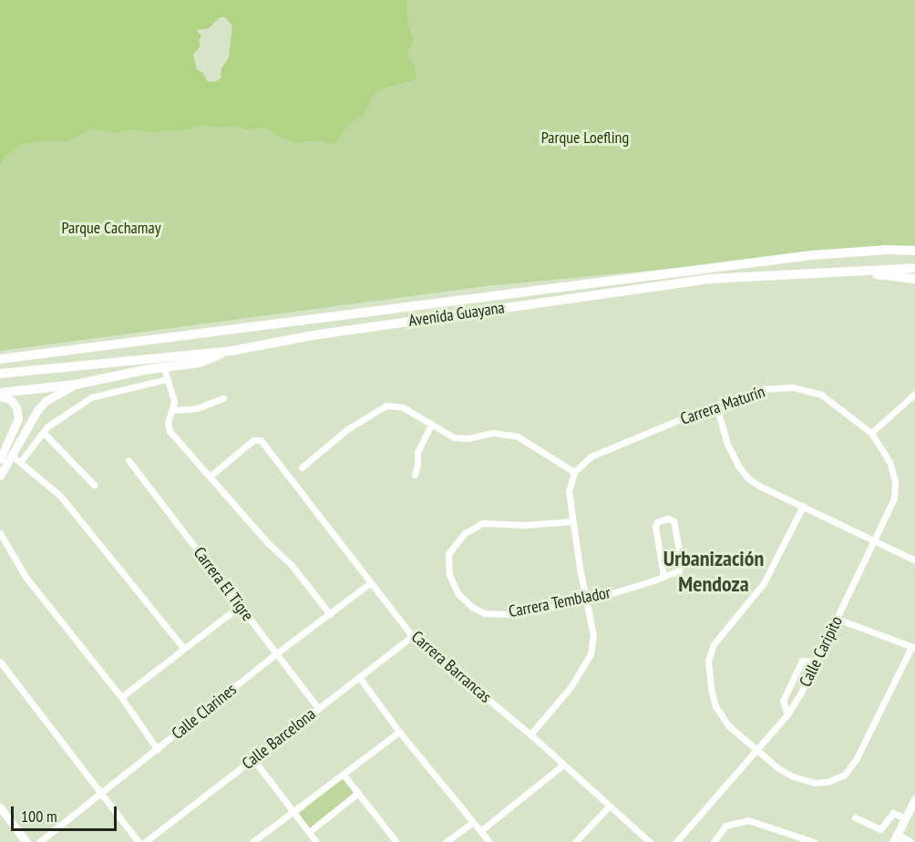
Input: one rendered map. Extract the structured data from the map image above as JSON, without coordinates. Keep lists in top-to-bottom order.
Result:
{
  "streets": {
    "main road": ["Avenida Guayana"],
    "street": [
      "Carrera Maturín",
      "Carrera El Tigre",
      "Carrera Temblador",
      "Calle Caripito",
      "Carrera Barrancas",
      "Calle Clarines",
      "Calle Barcelona"
    ]
  },
  "crossings": [
    ["Carrera Maturín", "Calle Caripito"],
    ["Carrera El Tigre", "Calle Clarines"],
    ["Carrera El Tigre", "Calle Barcelona"],
    ["Carrera Barrancas", "Calle Clarines"],
    ["Carrera Barrancas", "Calle Barcelona"]
  ],
  "districts": ["Urbanización Mendoza"],
  "parks": ["Parque Loefling", "Parque Cachamay"],
  "scale_bar": "100 m"
}
